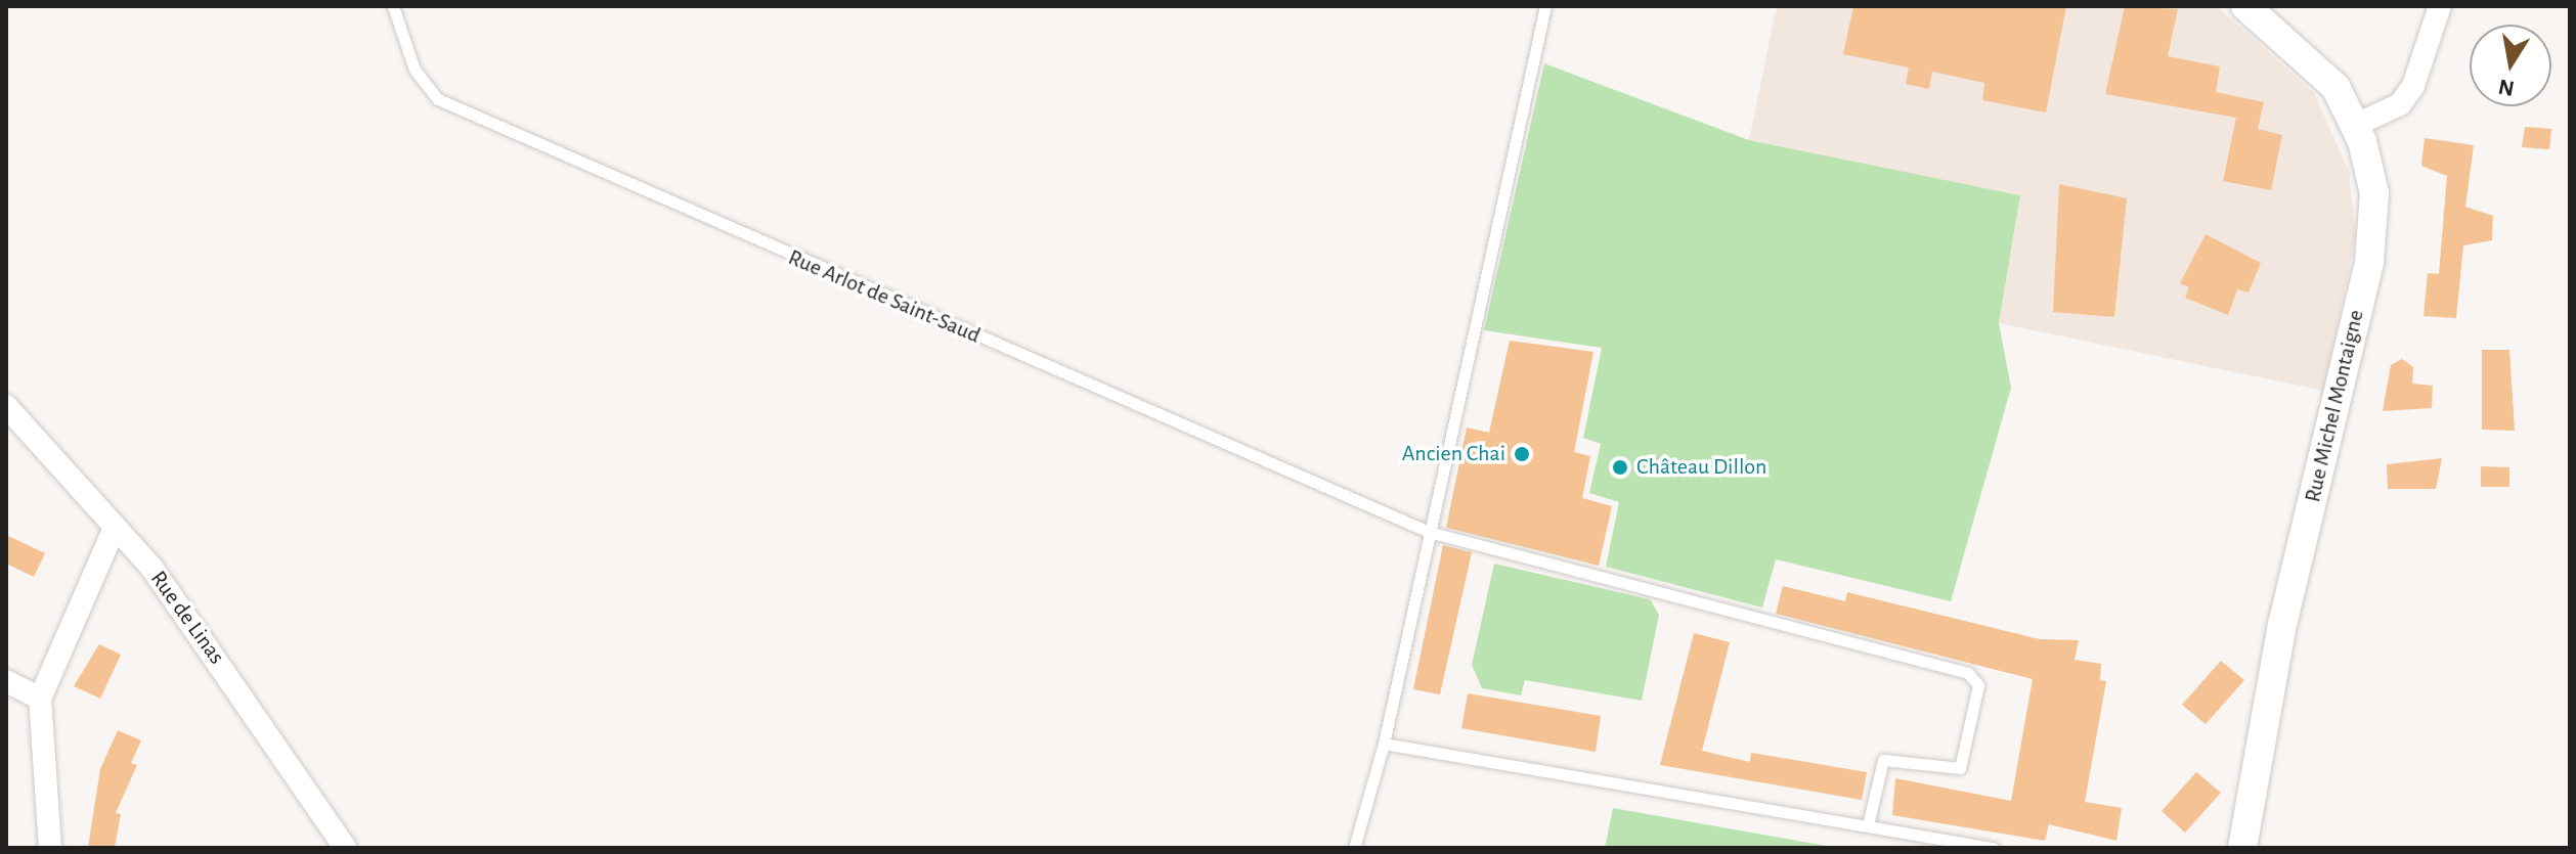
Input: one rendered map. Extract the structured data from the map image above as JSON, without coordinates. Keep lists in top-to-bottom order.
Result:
{
  "streets": {
    "street": ["Rue Michel Montaigne", "Rue de Linas"],
    "lane": ["Rue Arlot de Saint-Saud"]
  },
  "places": ["Ancien Chai", "Château Dillon"],
  "north": "bottom"
}
